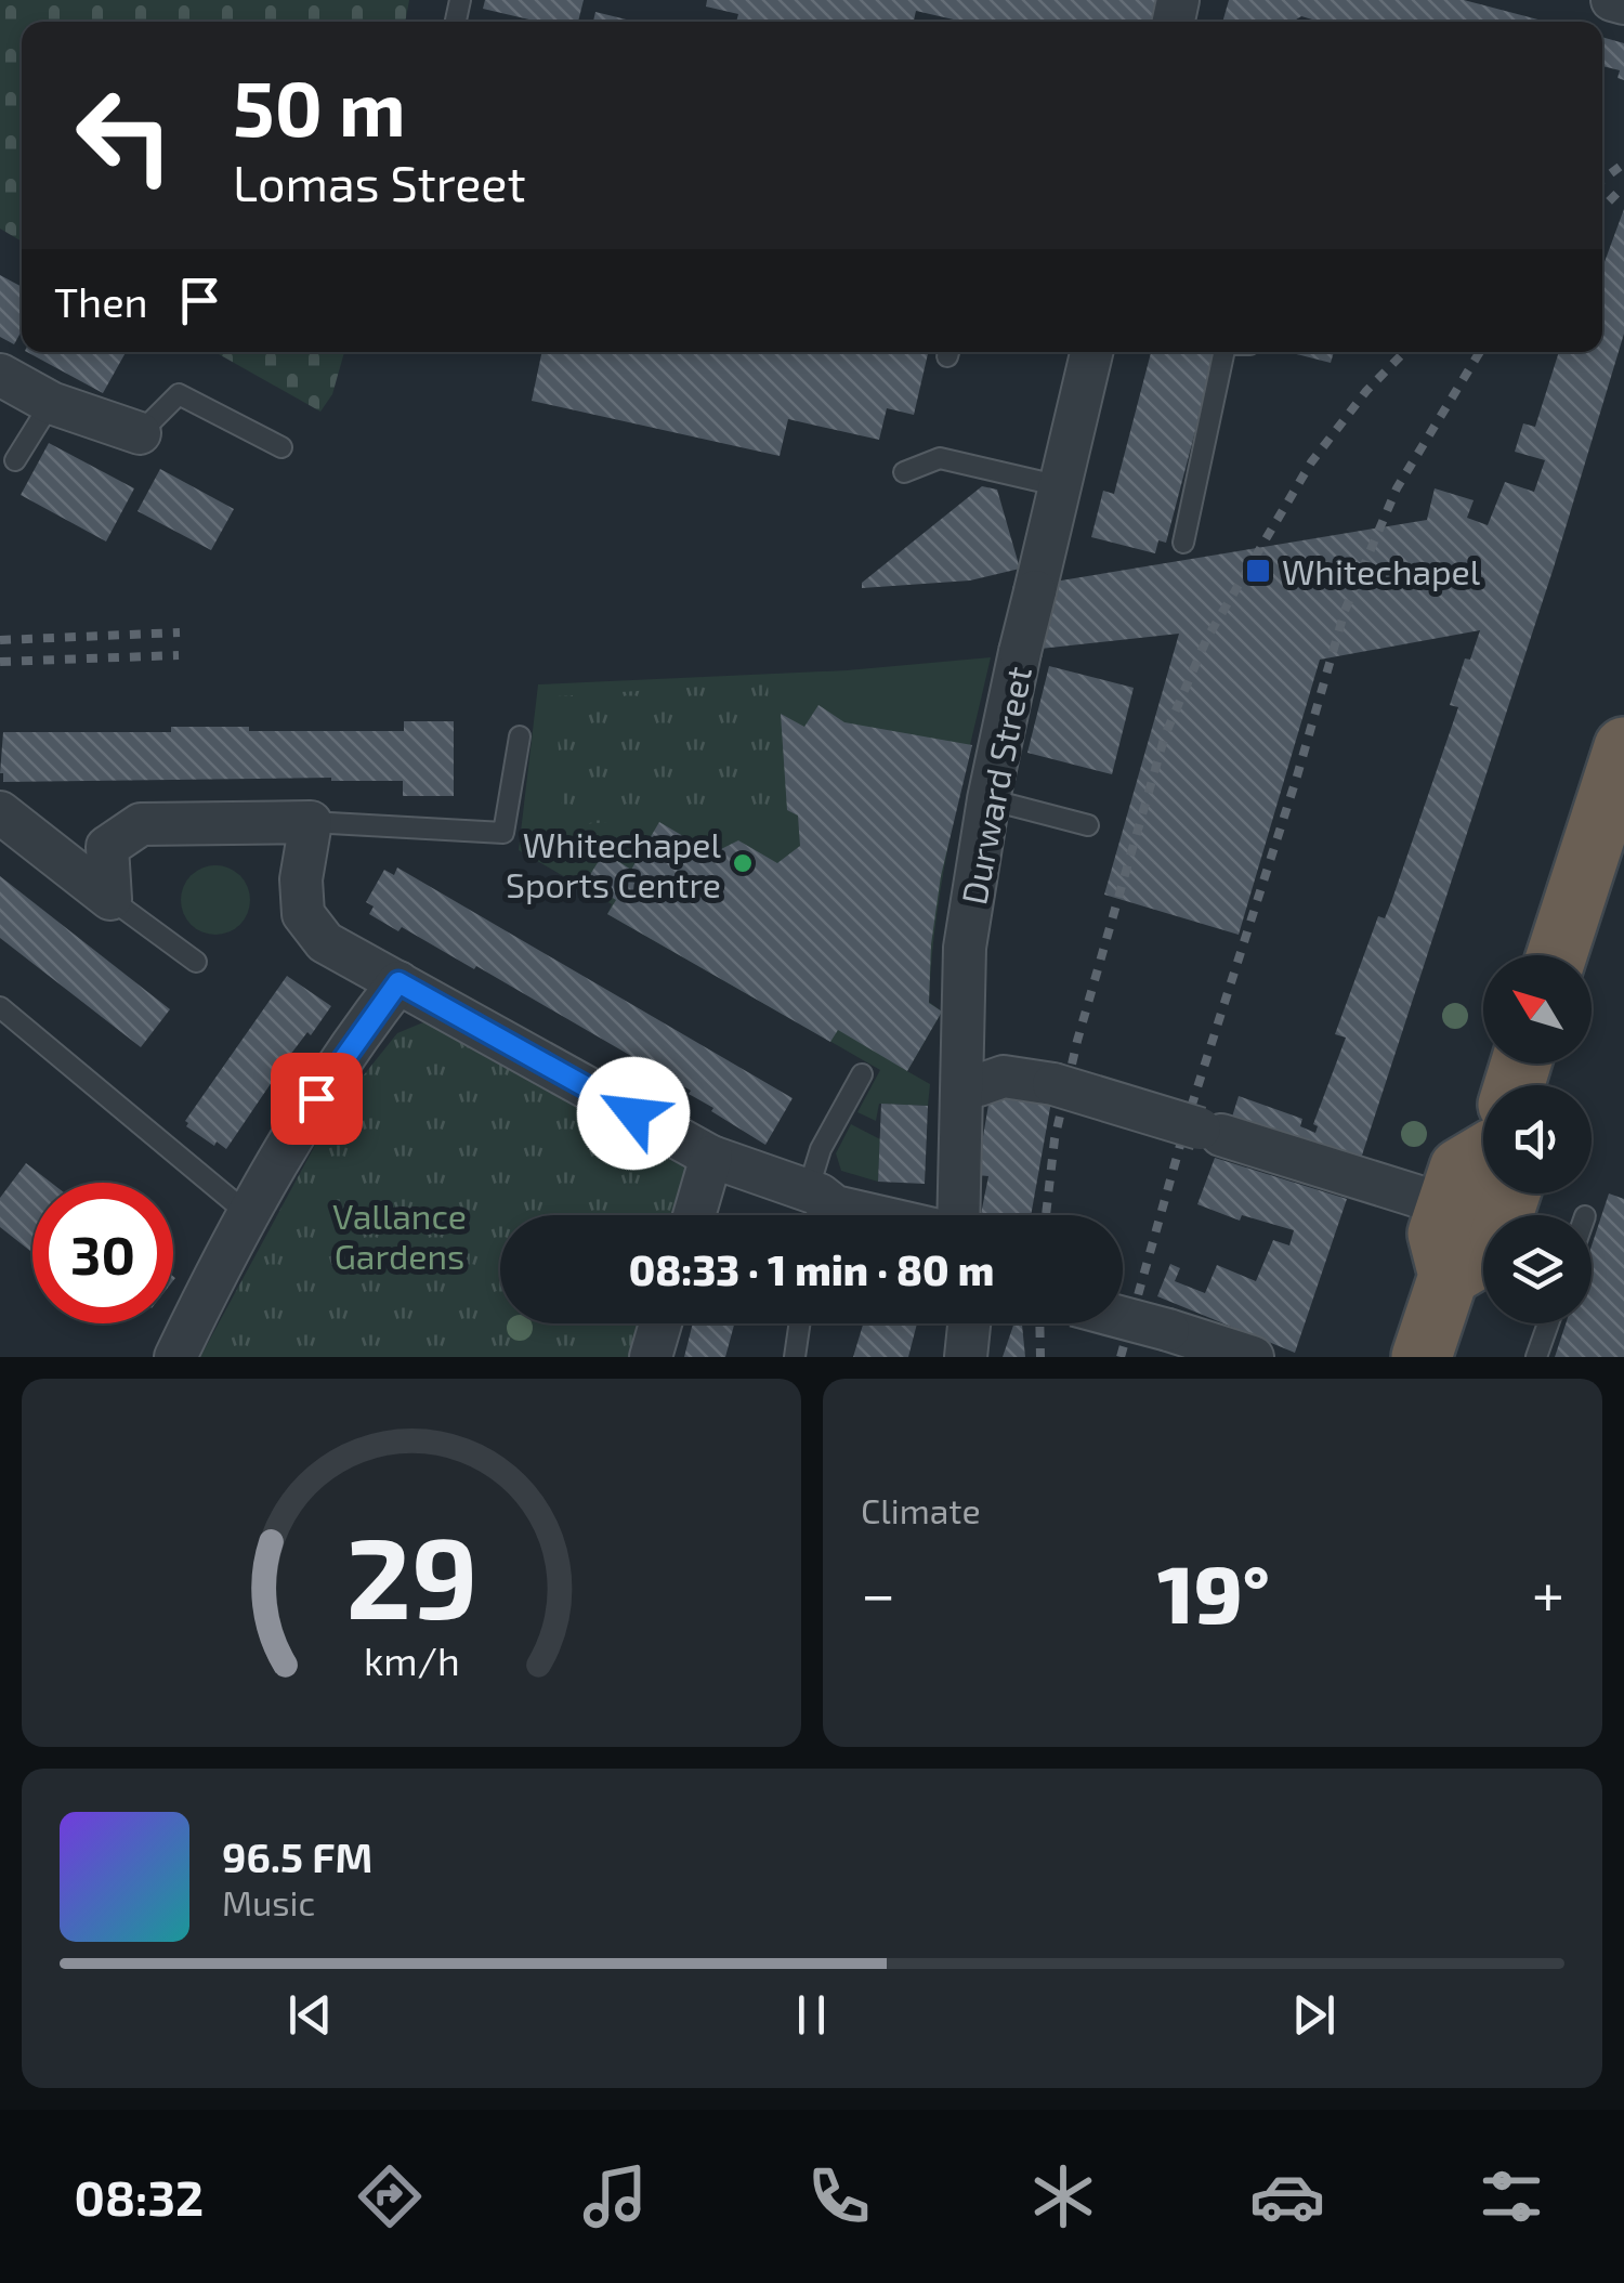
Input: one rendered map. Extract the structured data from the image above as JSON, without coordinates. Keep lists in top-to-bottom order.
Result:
{
  "streets": {
    "street": ["Durward Street"]
  },
  "parks": ["Vallance Gardens"],
  "places": {
    "transit": ["Whitechapel"],
    "other": ["Whitechapel Sports Centre"]
  },
  "north": "top left",
  "page": {
    "turn": ["50 m", "Lomas Street"],
    "then": "Then",
    "limit": "30",
    "trip": "08:33 · 1 min · 80 m",
    "tile": "Climate",
    "heat": ["−", "19°", "+"],
    "song": ["96.5 FM", "Music"],
    "tabs": "08:32",
    "gauge": ["29", "km/h"]
  }
}
